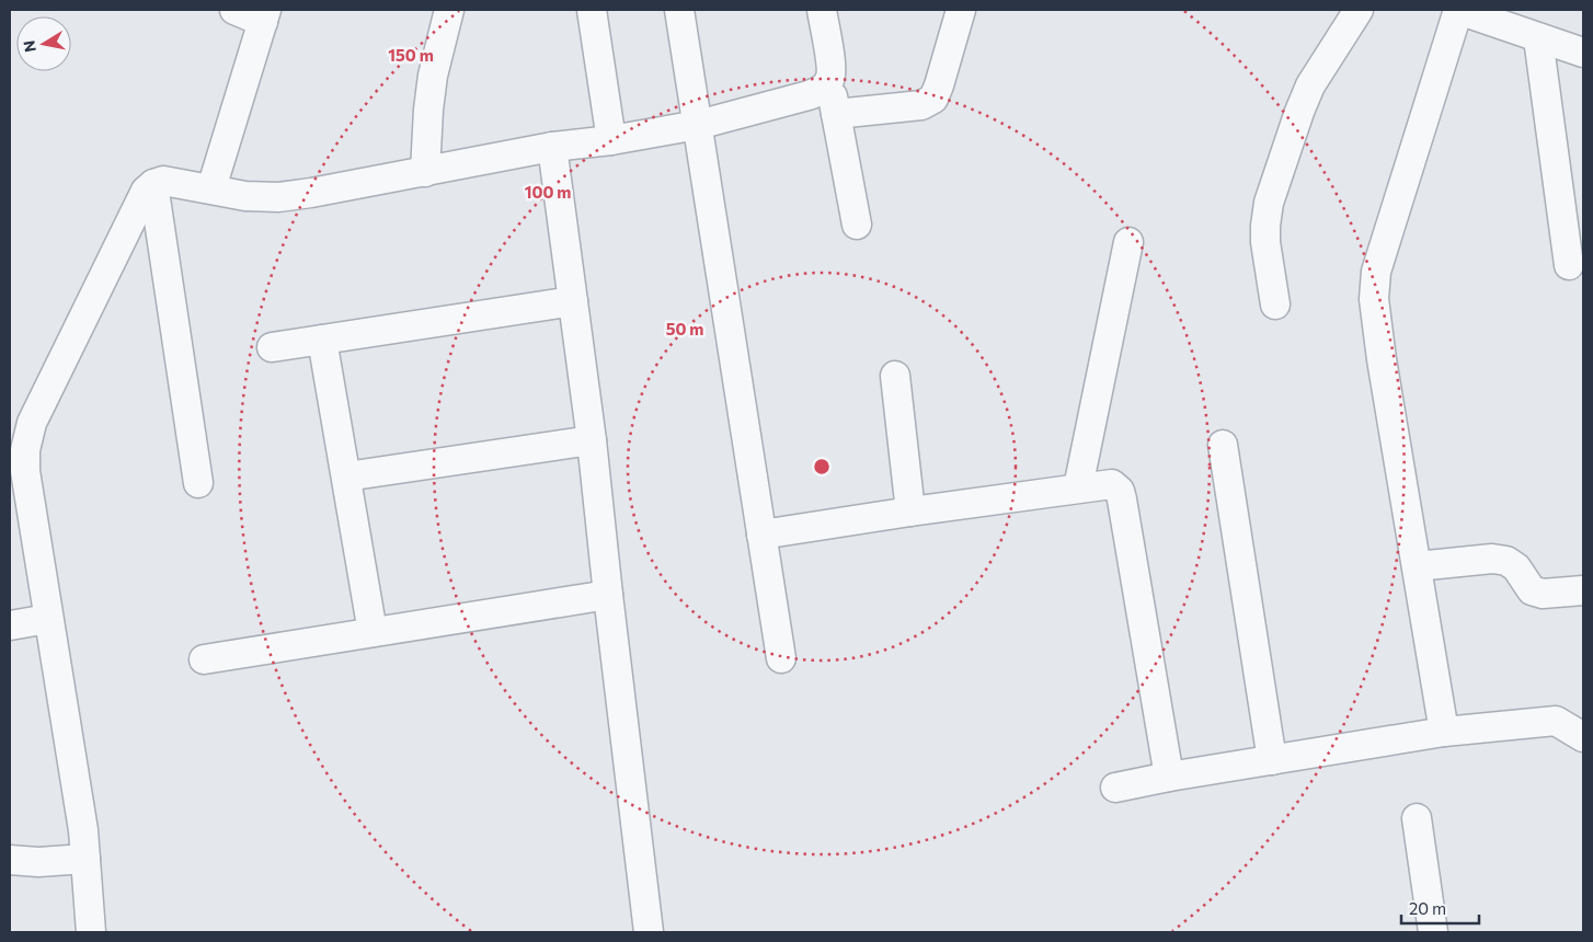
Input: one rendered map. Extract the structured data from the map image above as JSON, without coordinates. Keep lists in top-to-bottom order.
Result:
{
  "scale_bar": "20 m",
  "north": "left",
  "rings": ["150 m", "100 m", "50 m"]
}
